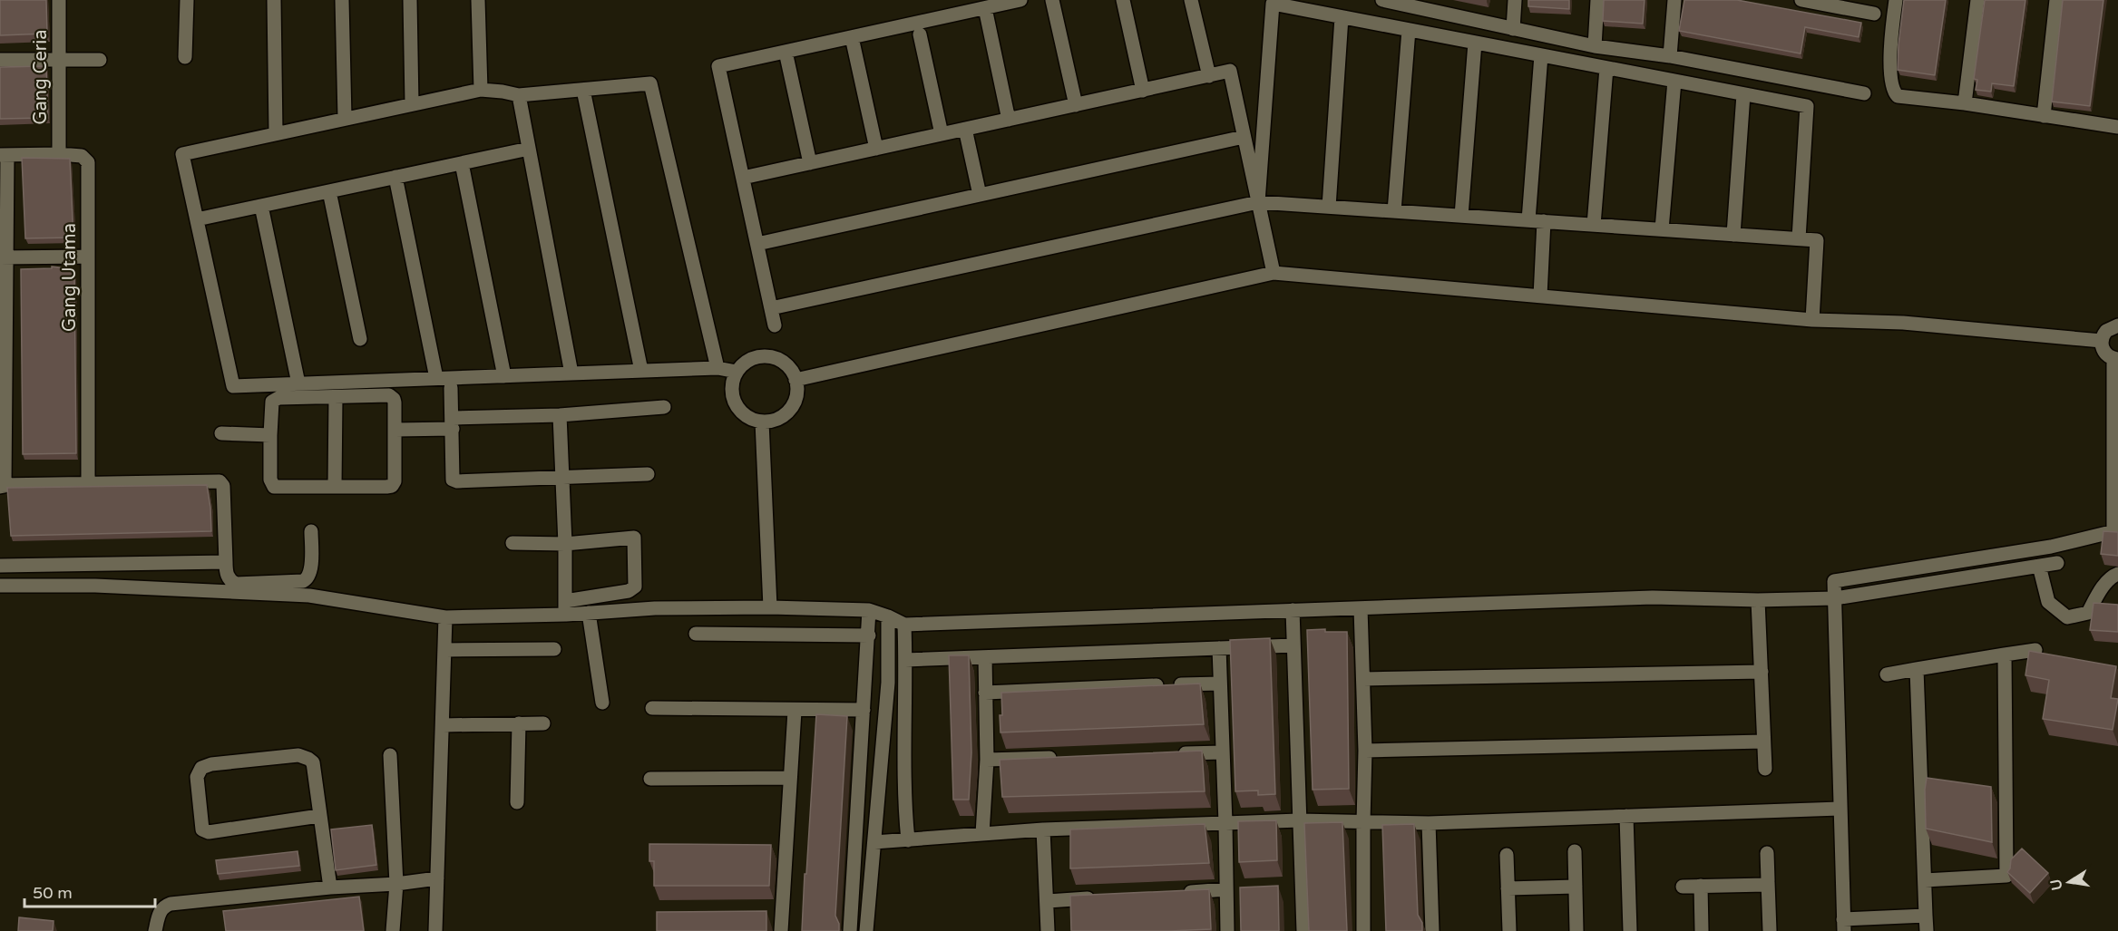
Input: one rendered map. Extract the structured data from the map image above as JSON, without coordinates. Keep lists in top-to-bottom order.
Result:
{
  "streets": {
    "street": ["Gang Ceria", "Gang Utama"]
  },
  "crossings": [
    ["Gang Ceria", "Gang Utama"]
  ],
  "scale_bar": "50 m",
  "north": "left"
}
